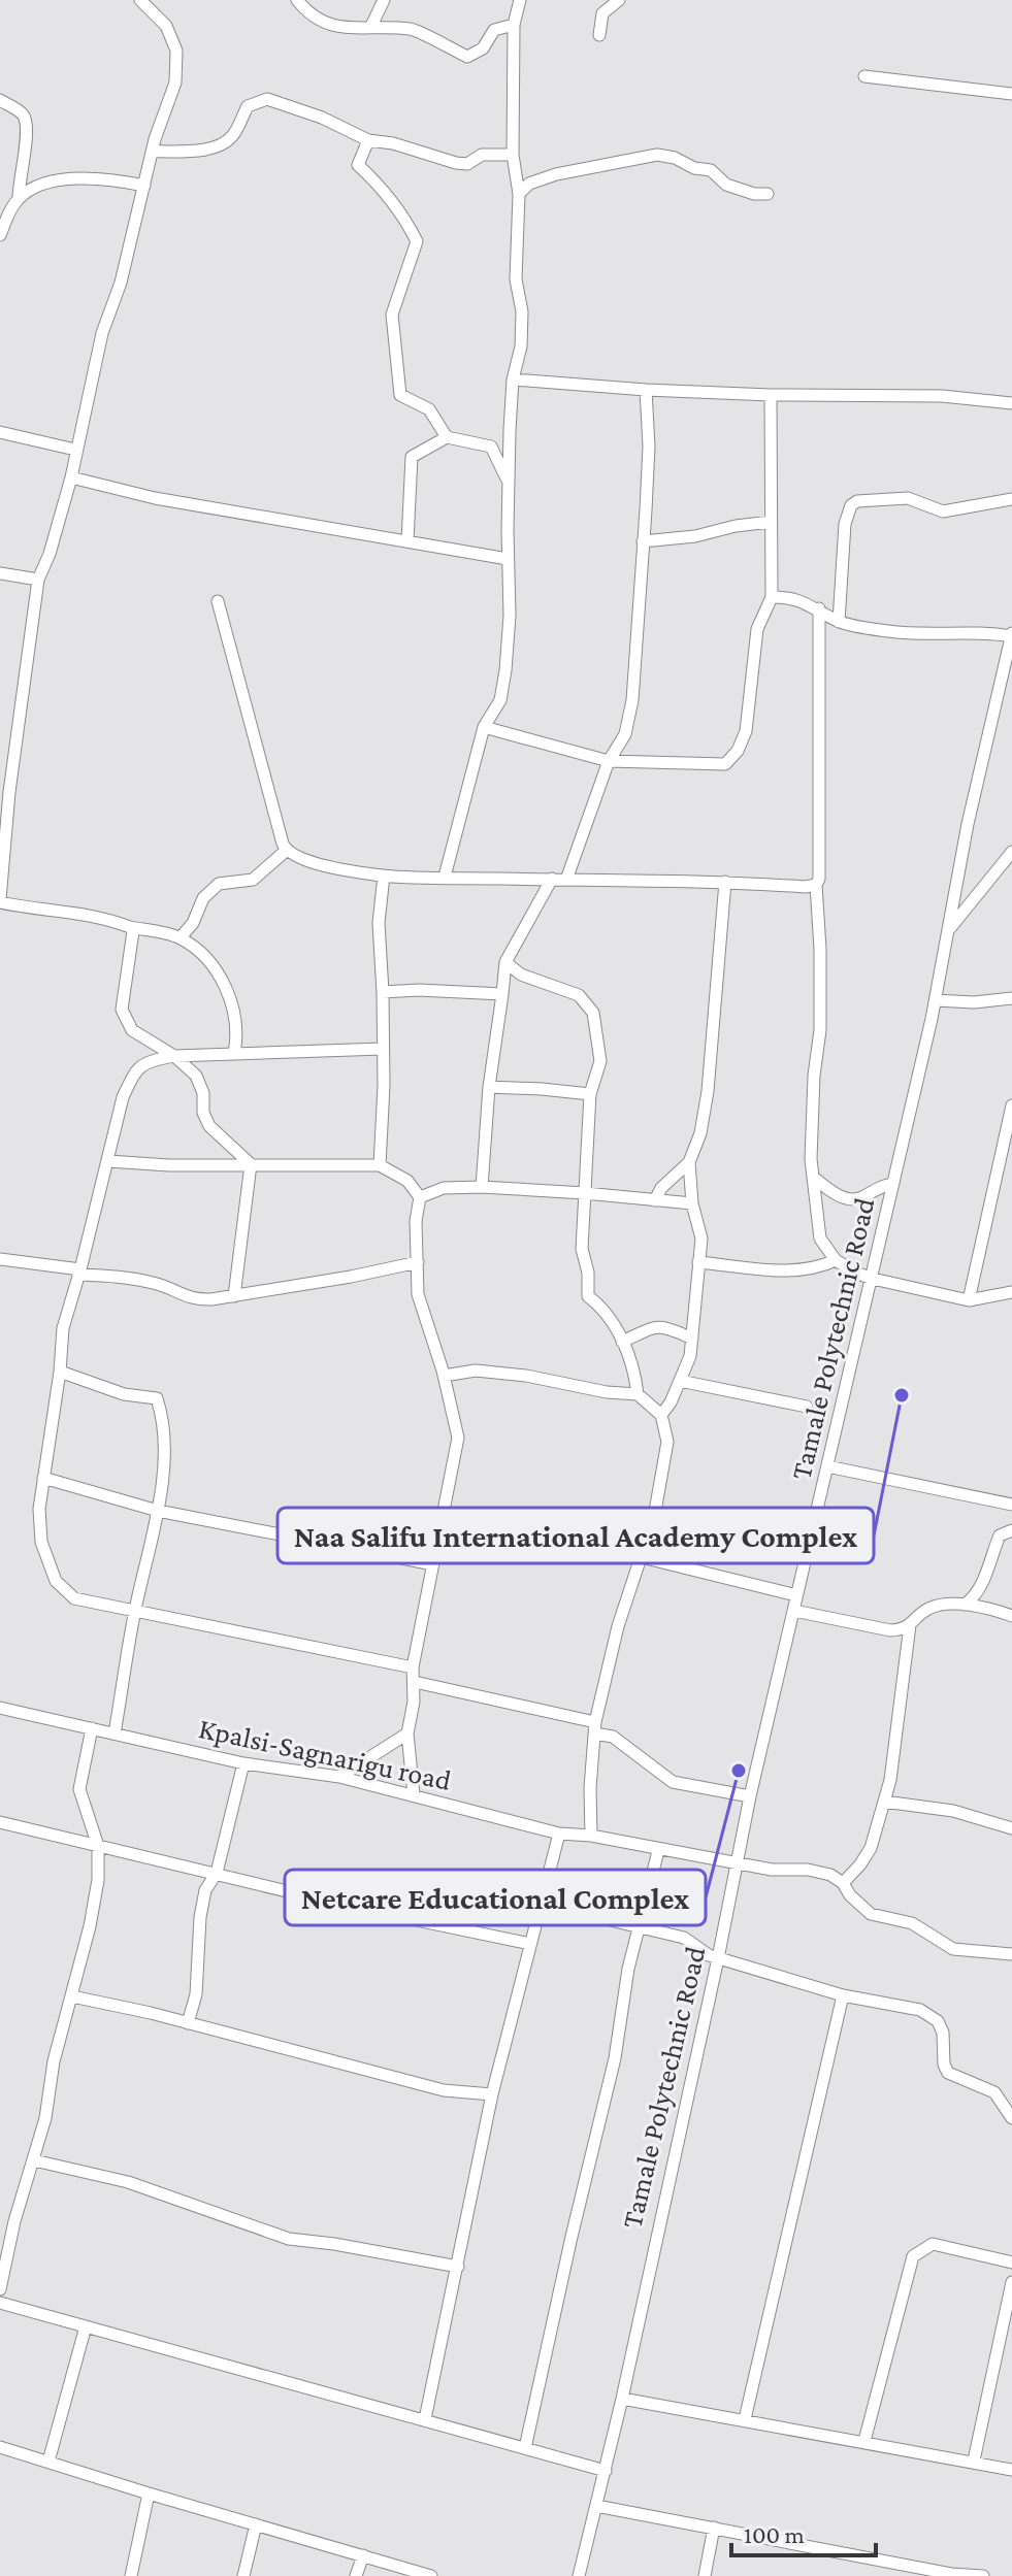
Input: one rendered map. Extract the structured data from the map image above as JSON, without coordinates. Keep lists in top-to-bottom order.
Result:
{
  "streets": {
    "street": ["Tamale Polytechnic Road", "Kpalsi-Sagnarigu road"]
  },
  "crossings": [
    ["Tamale Polytechnic Road", "Kpalsi-Sagnarigu road"]
  ],
  "places": ["Naa Salifu International Academy Complex", "Netcare Educational Complex"],
  "scale_bar": "100 m"
}
